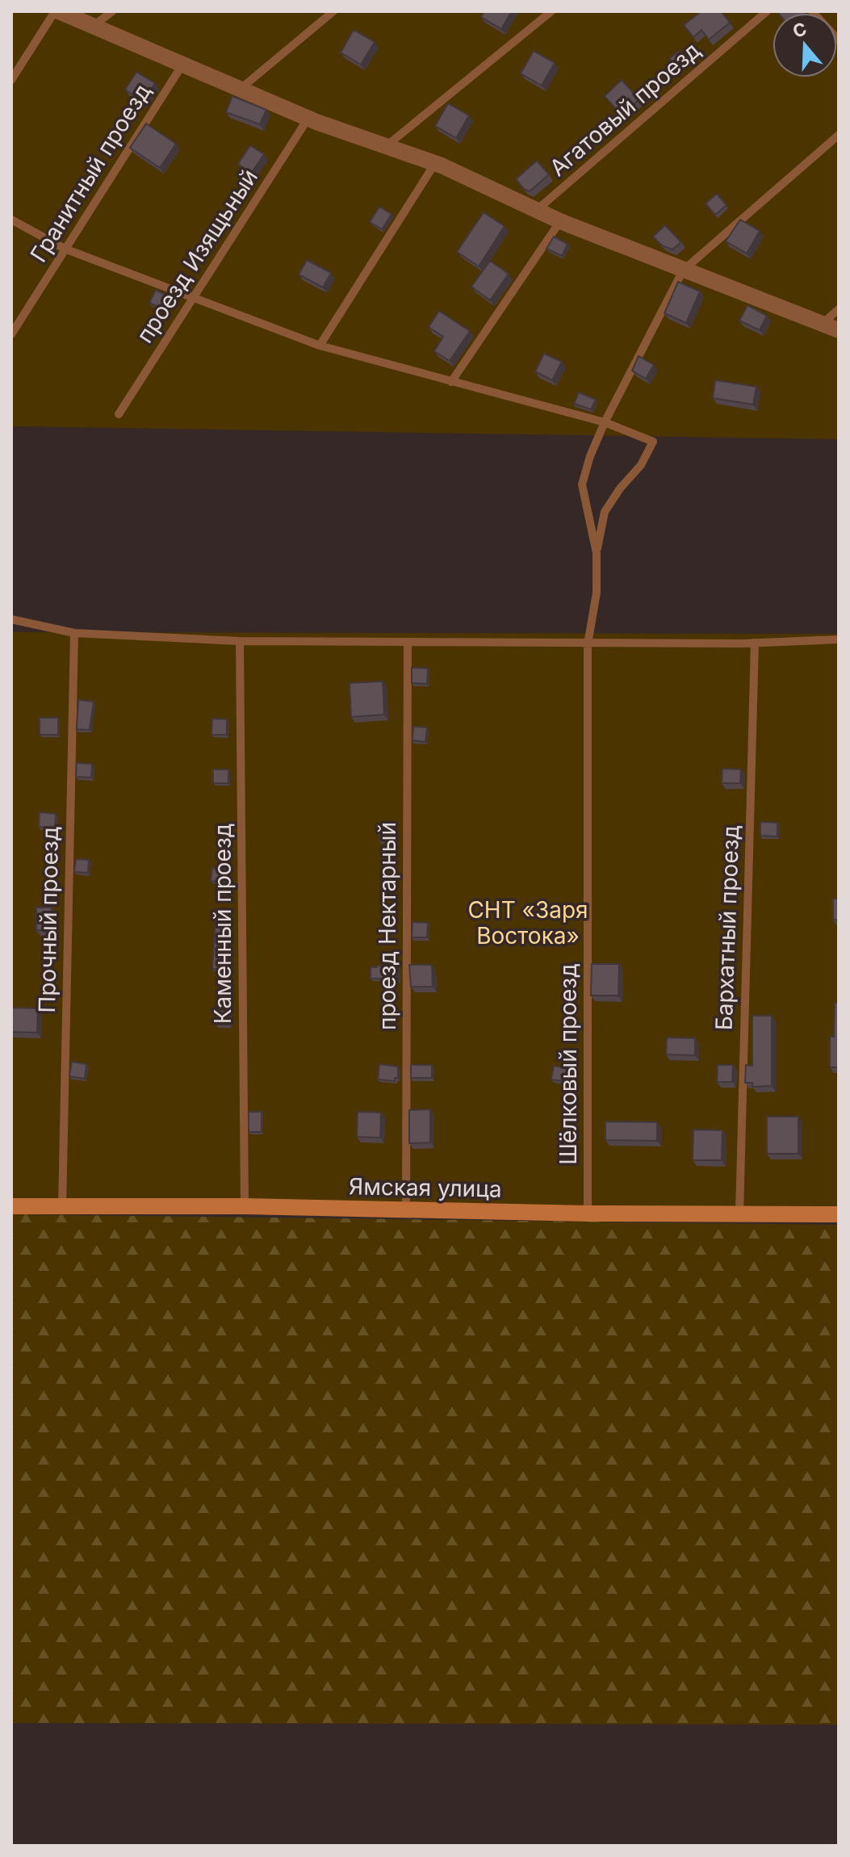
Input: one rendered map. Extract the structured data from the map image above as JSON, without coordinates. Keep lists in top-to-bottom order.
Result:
{
  "streets": {
    "street": ["Ямская улица"],
    "lane": [
      "Агатовый проезд",
      "Гранитный проезд",
      "проезд Изящьный",
      "Прочный проезд",
      "Каменный проезд",
      "проезд Нектарный",
      "Бархатный проезд",
      "Шёлковый проезд"
    ]
  },
  "crossings": [
    ["Прочный проезд", "Ямская улица"],
    ["Каменный проезд", "Ямская улица"],
    ["проезд Нектарный", "Ямская улица"],
    ["Бархатный проезд", "Ямская улица"],
    ["Шёлковый проезд", "Ямская улица"]
  ],
  "parks": ["СНТ «Заря Востока»"],
  "north": "top"
}
